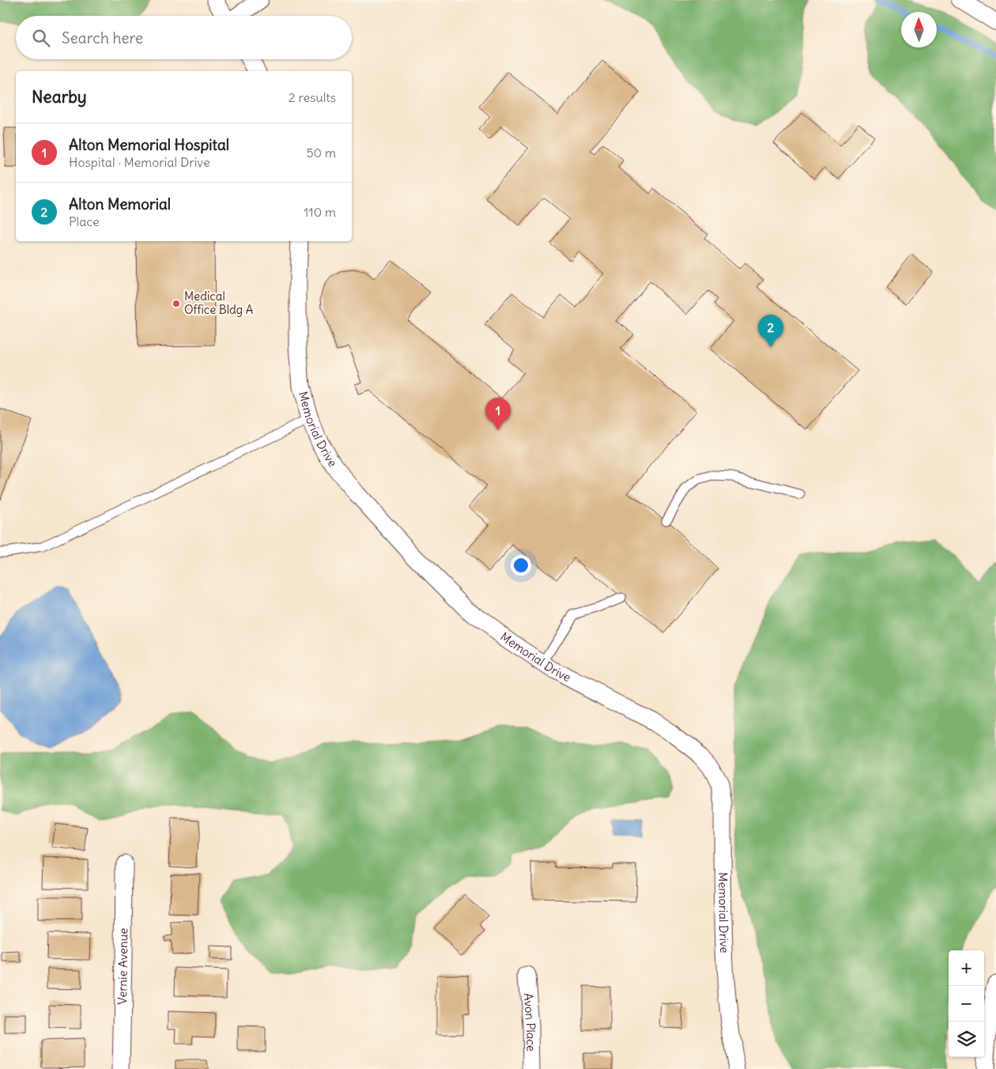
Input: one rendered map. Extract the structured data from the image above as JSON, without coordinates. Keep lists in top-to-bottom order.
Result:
{
  "streets": {
    "street": ["Memorial Drive", "Vernie Avenue", "Avon Place"]
  },
  "places": ["Medical Office Bldg A"],
  "north": "top",
  "page": {
    "search": "Search here",
    "heading": ["Nearby", "2 results"],
    "list": [
      {
        "mark": "1",
        "name": "Alton Memorial Hospital",
        "note": "Hospital · Memorial Drive",
        "value": "50 m"
      },
      {
        "mark": "2",
        "name": "Alton Memorial",
        "note": "Place",
        "value": "110 m"
      }
    ],
    "pins": ["2", "1"],
    "map_buttons": ["+", "−"]
  }
}
